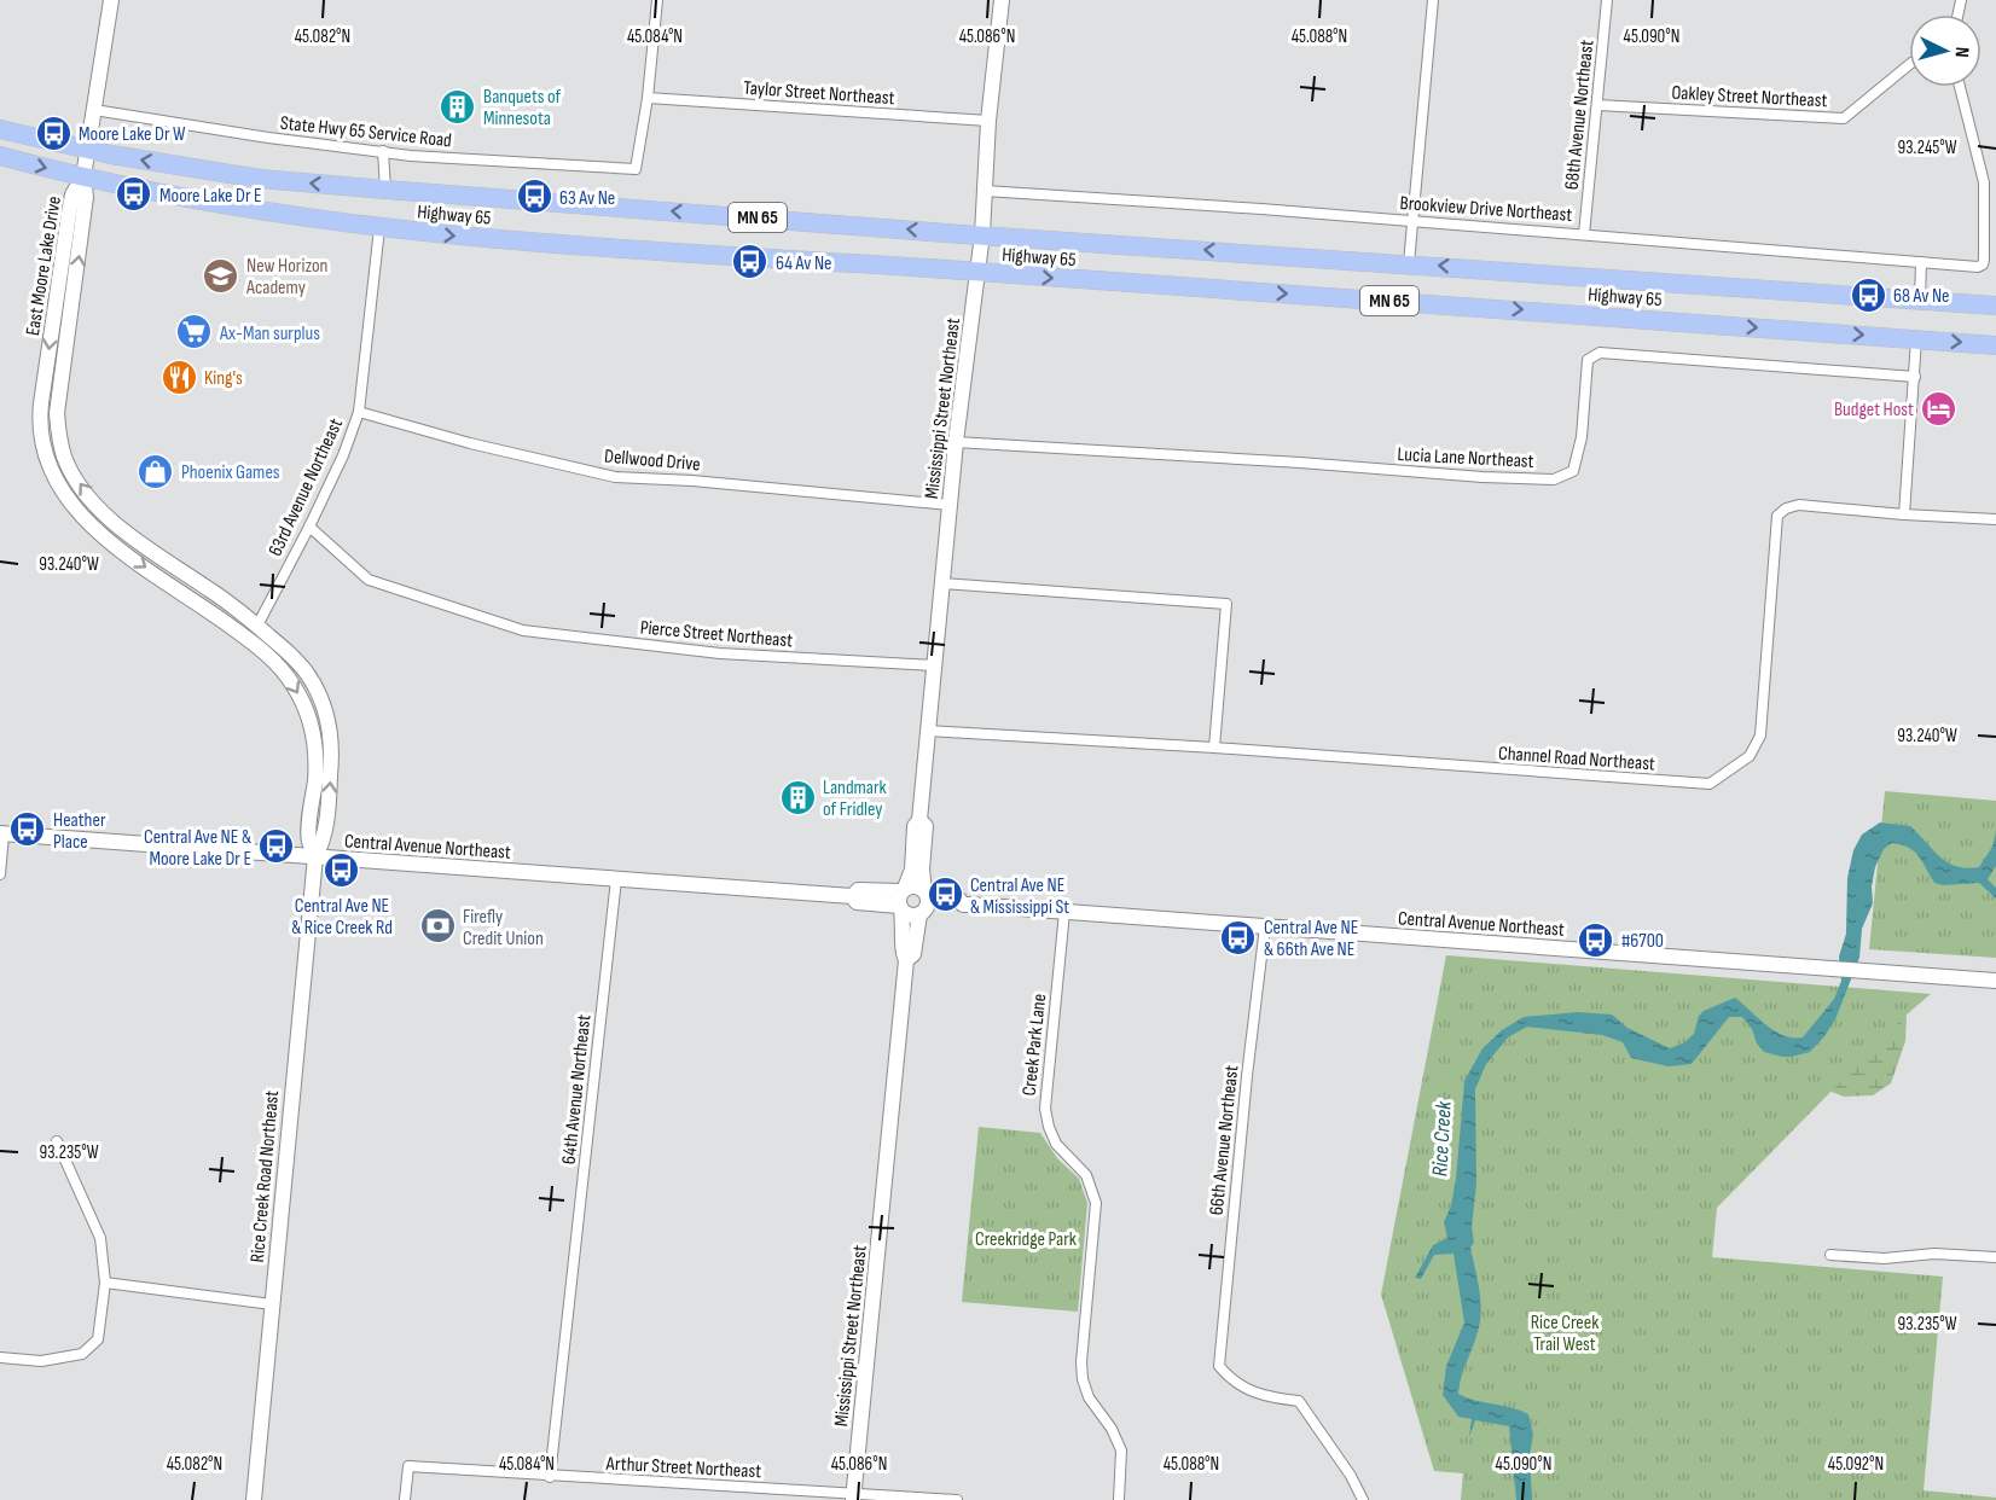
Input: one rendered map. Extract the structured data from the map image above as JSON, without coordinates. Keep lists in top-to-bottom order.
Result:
{
  "streets": {
    "highway": ["Highway 65", "MN 65"],
    "street": [
      "Taylor Street Northeast",
      "Oakley Street Northeast",
      "68th Avenue Northeast",
      "State Hwy 65 Service Road",
      "Brookview Drive Northeast",
      "East Moore Lake Drive",
      "Mississippi Street Northeast",
      "Lucia Lane Northeast",
      "Dellwood Drive",
      "63rd Avenue Northeast",
      "Pierce Street Northeast",
      "Channel Road Northeast",
      "Central Avenue Northeast",
      "Creek Park Lane",
      "64th Avenue Northeast",
      "66th Avenue Northeast",
      "Rice Creek Road Northeast",
      "Arthur Street Northeast"
    ]
  },
  "crossings": [
    ["Taylor Street Northeast", "State Hwy 65 Service Road"],
    ["Taylor Street Northeast", "Mississippi Street Northeast"],
    ["Oakley Street Northeast", "68th Avenue Northeast"],
    ["68th Avenue Northeast", "Brookview Drive Northeast"],
    ["Brookview Drive Northeast", "Mississippi Street Northeast"],
    ["Highway 65", "MN 65"],
    ["Highway 65", "East Moore Lake Drive"],
    ["Highway 65", "Mississippi Street Northeast"],
    ["Highway 65", "63rd Avenue Northeast"],
    ["MN 65", "East Moore Lake Drive"],
    ["East Moore Lake Drive", "63rd Avenue Northeast"],
    ["East Moore Lake Drive", "Rice Creek Road Northeast"],
    ["Mississippi Street Northeast", "Lucia Lane Northeast"],
    ["Mississippi Street Northeast", "Dellwood Drive"],
    ["Mississippi Street Northeast", "Pierce Street Northeast"],
    ["Mississippi Street Northeast", "Channel Road Northeast"],
    ["Mississippi Street Northeast", "Central Avenue Northeast"],
    ["Mississippi Street Northeast", "Arthur Street Northeast"],
    ["Dellwood Drive", "63rd Avenue Northeast"],
    ["63rd Avenue Northeast", "Pierce Street Northeast"],
    ["63rd Avenue Northeast", "Rice Creek Road Northeast"],
    ["Central Avenue Northeast", "Creek Park Lane"],
    ["Central Avenue Northeast", "64th Avenue Northeast"],
    ["Central Avenue Northeast", "66th Avenue Northeast"],
    ["Central Avenue Northeast", "Rice Creek Road Northeast"],
    ["64th Avenue Northeast", "Arthur Street Northeast"]
  ],
  "water": ["Rice Creek"],
  "parks": ["Creekridge Park", "Rice Creek Trail West"],
  "places": {
    "building": ["Banquets of Minnesota", "Landmark of Fridley"],
    "bus stop": [
      "Moore Lake Dr W",
      "Moore Lake Dr E",
      "63 Av Ne",
      "64 Av Ne",
      "68 Av Ne",
      "Heather Place",
      "Central Ave NE & Moore Lake Dr E",
      "Central Ave NE & Rice Creek Rd",
      "Central Ave NE & Mississippi St",
      "Central Ave NE & 66th Ave NE",
      "#6700"
    ],
    "school or university": ["New Horizon Academy"],
    "supermarket": ["Ax-Man surplus"],
    "restaurant": ["King's"],
    "hotel": ["Budget Host"],
    "shop": ["Phoenix Games"],
    "bank": ["Firefly Credit Union"]
  },
  "north": "right",
  "coordinates": [
    "45.082°N",
    "45.084°N",
    "45.086°N",
    "45.088°N",
    "45.090°N",
    "93.245°W",
    "93.240°W",
    "93.235°W",
    "45.092°N"
  ]
}
